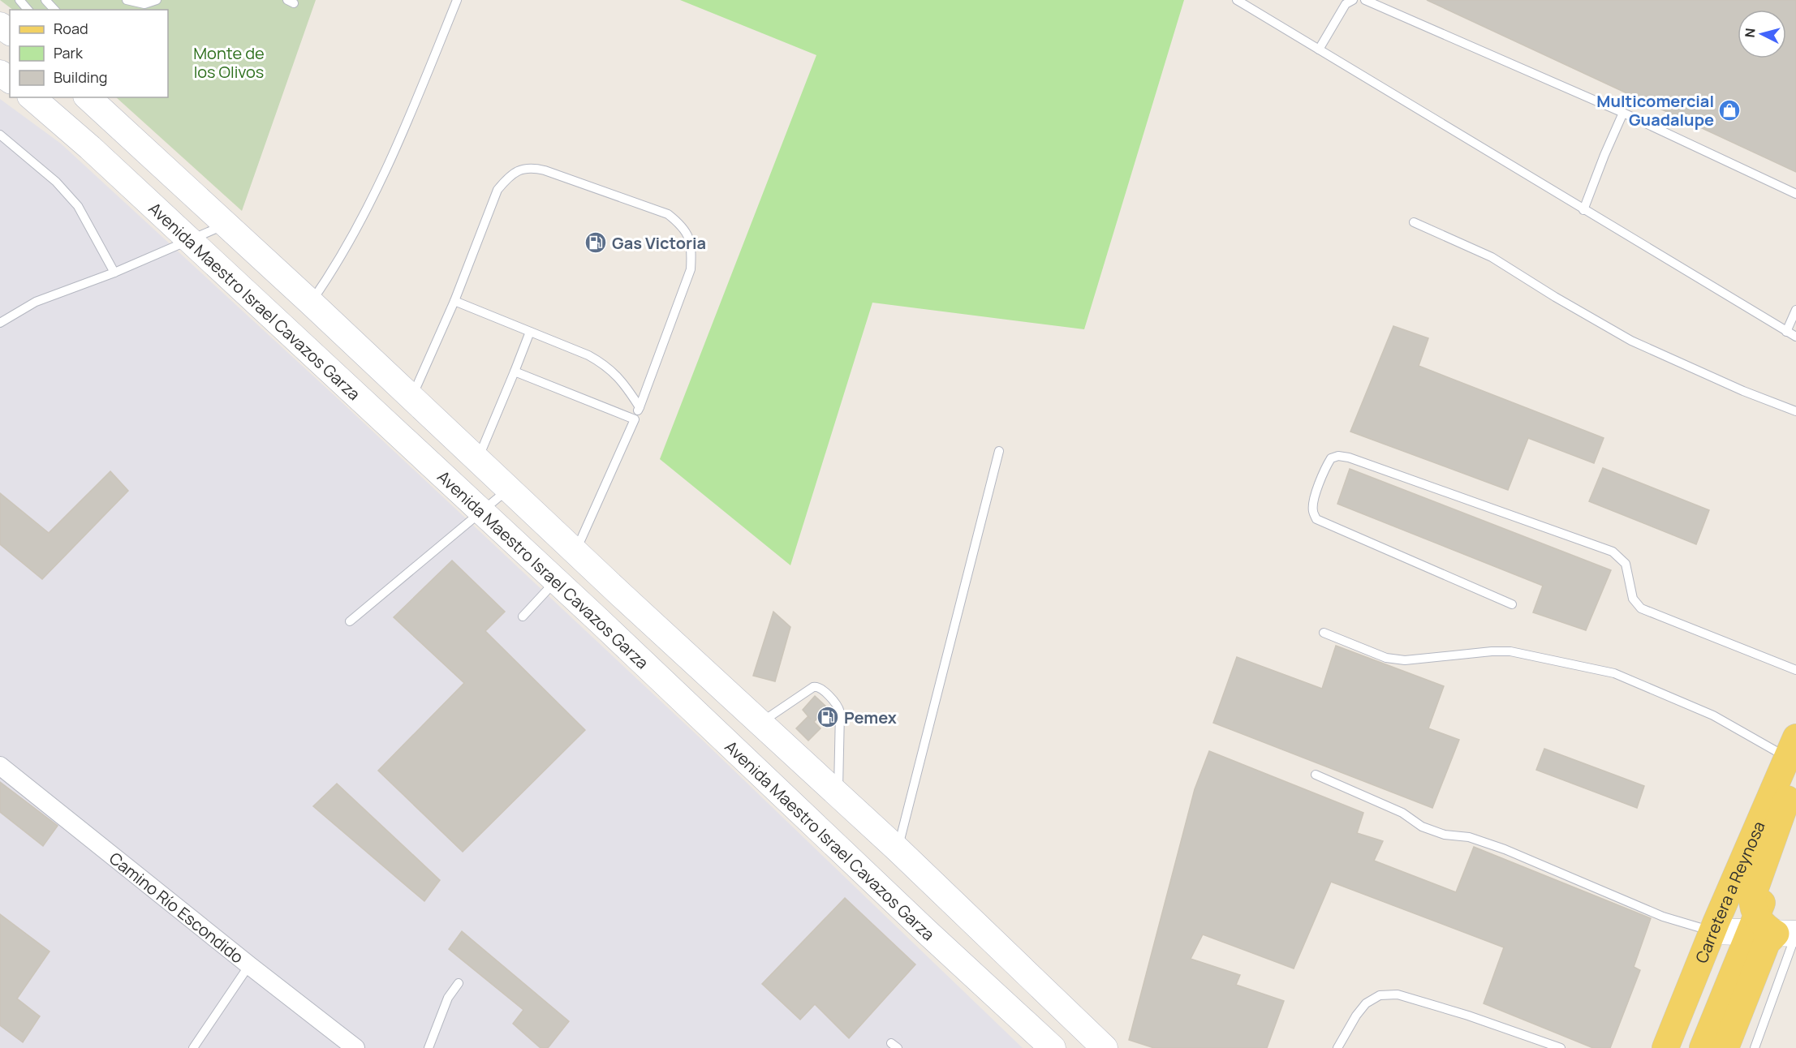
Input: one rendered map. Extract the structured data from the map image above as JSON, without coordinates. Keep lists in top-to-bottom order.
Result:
{
  "streets": {
    "main road": ["Avenida Maestro Israel Cavazos Garza", "Carretera a Reynosa"],
    "street": ["Camino Río Escondido"]
  },
  "parks": ["Monte de los Olivos"],
  "places": {
    "shop": ["Multicomercial Guadalupe"],
    "fuel station": ["Gas Victoria", "Pemex"]
  },
  "legend": ["Road", "Park", "Building"],
  "north": "left"
}
